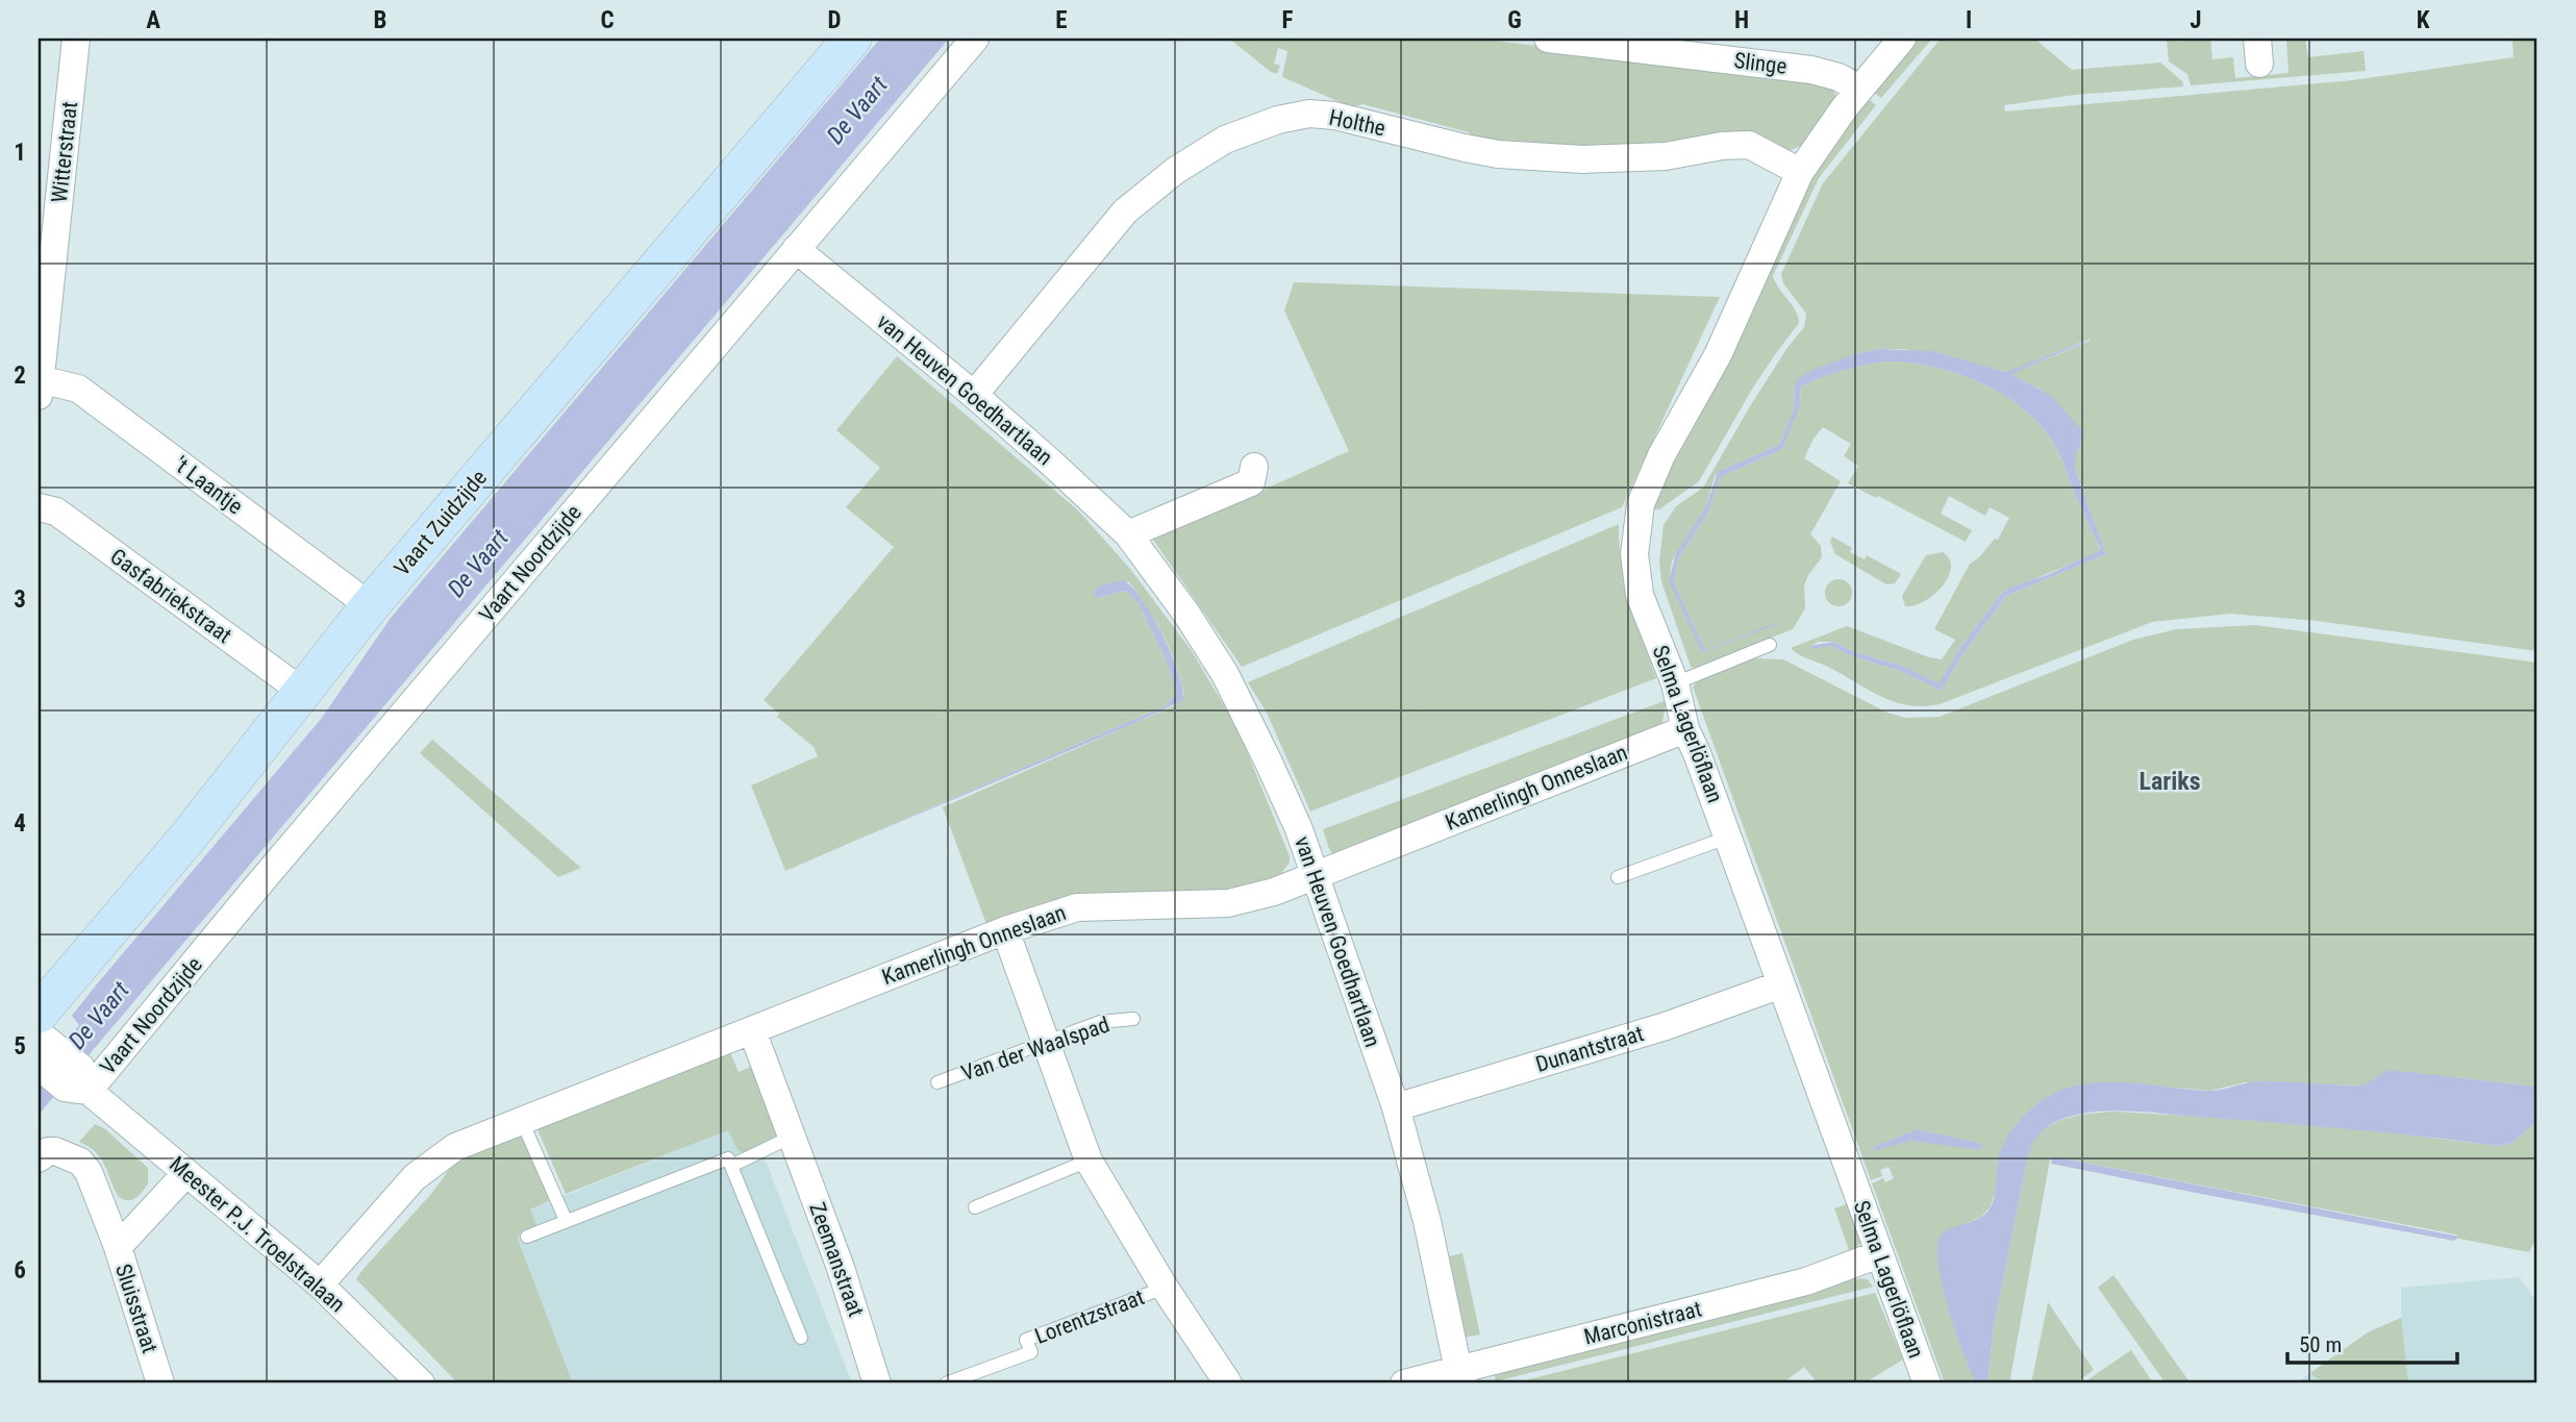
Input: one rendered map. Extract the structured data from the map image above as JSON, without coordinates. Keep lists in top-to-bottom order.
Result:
{
  "streets": {
    "main road": ["Vaart Zuidzijde"],
    "street": [
      "Slinge",
      "Holthe",
      "Witterstraat",
      "van Heuven Goedhartlaan",
      "'t Laantje",
      "Vaart Noordzijde",
      "Gasfabriekstraat",
      "Selma Lagerlöflaan",
      "Kamerlingh Onneslaan",
      "Dunantstraat",
      "Meester P.J. Troelstralaan",
      "Zeemanstraat",
      "Sluisstraat",
      "Lorentzstraat",
      "Marconistraat"
    ],
    "lane": ["Van der Waalspad"]
  },
  "crossings": [
    ["Slinge", "Selma Lagerlöflaan"],
    ["Holthe", "van Heuven Goedhartlaan"],
    ["Holthe", "Selma Lagerlöflaan"],
    ["Witterstraat", "'t Laantje"],
    ["van Heuven Goedhartlaan", "Vaart Noordzijde"],
    ["van Heuven Goedhartlaan", "Kamerlingh Onneslaan"],
    ["van Heuven Goedhartlaan", "Dunantstraat"],
    ["van Heuven Goedhartlaan", "Marconistraat"],
    ["'t Laantje", "Vaart Zuidzijde"],
    ["Vaart Zuidzijde", "Gasfabriekstraat"],
    ["Vaart Noordzijde", "Meester P.J. Troelstralaan"],
    ["Selma Lagerlöflaan", "Kamerlingh Onneslaan"],
    ["Selma Lagerlöflaan", "Dunantstraat"],
    ["Selma Lagerlöflaan", "Marconistraat"],
    ["Kamerlingh Onneslaan", "Meester P.J. Troelstralaan"],
    ["Kamerlingh Onneslaan", "Zeemanstraat"],
    ["Kamerlingh Onneslaan", "Lorentzstraat"],
    ["Van der Waalspad", "Lorentzstraat"],
    ["Meester P.J. Troelstralaan", "Sluisstraat"]
  ],
  "districts": ["Lariks"],
  "water": ["De Vaart"],
  "scale_bar": "50 m",
  "grid": {
    "columns": [
      "A",
      "B",
      "C",
      "D",
      "E",
      "F",
      "G",
      "H",
      "I",
      "J",
      "K"
    ],
    "rows": [
      "1",
      "2",
      "3",
      "4",
      "5",
      "6"
    ]
  }
}
